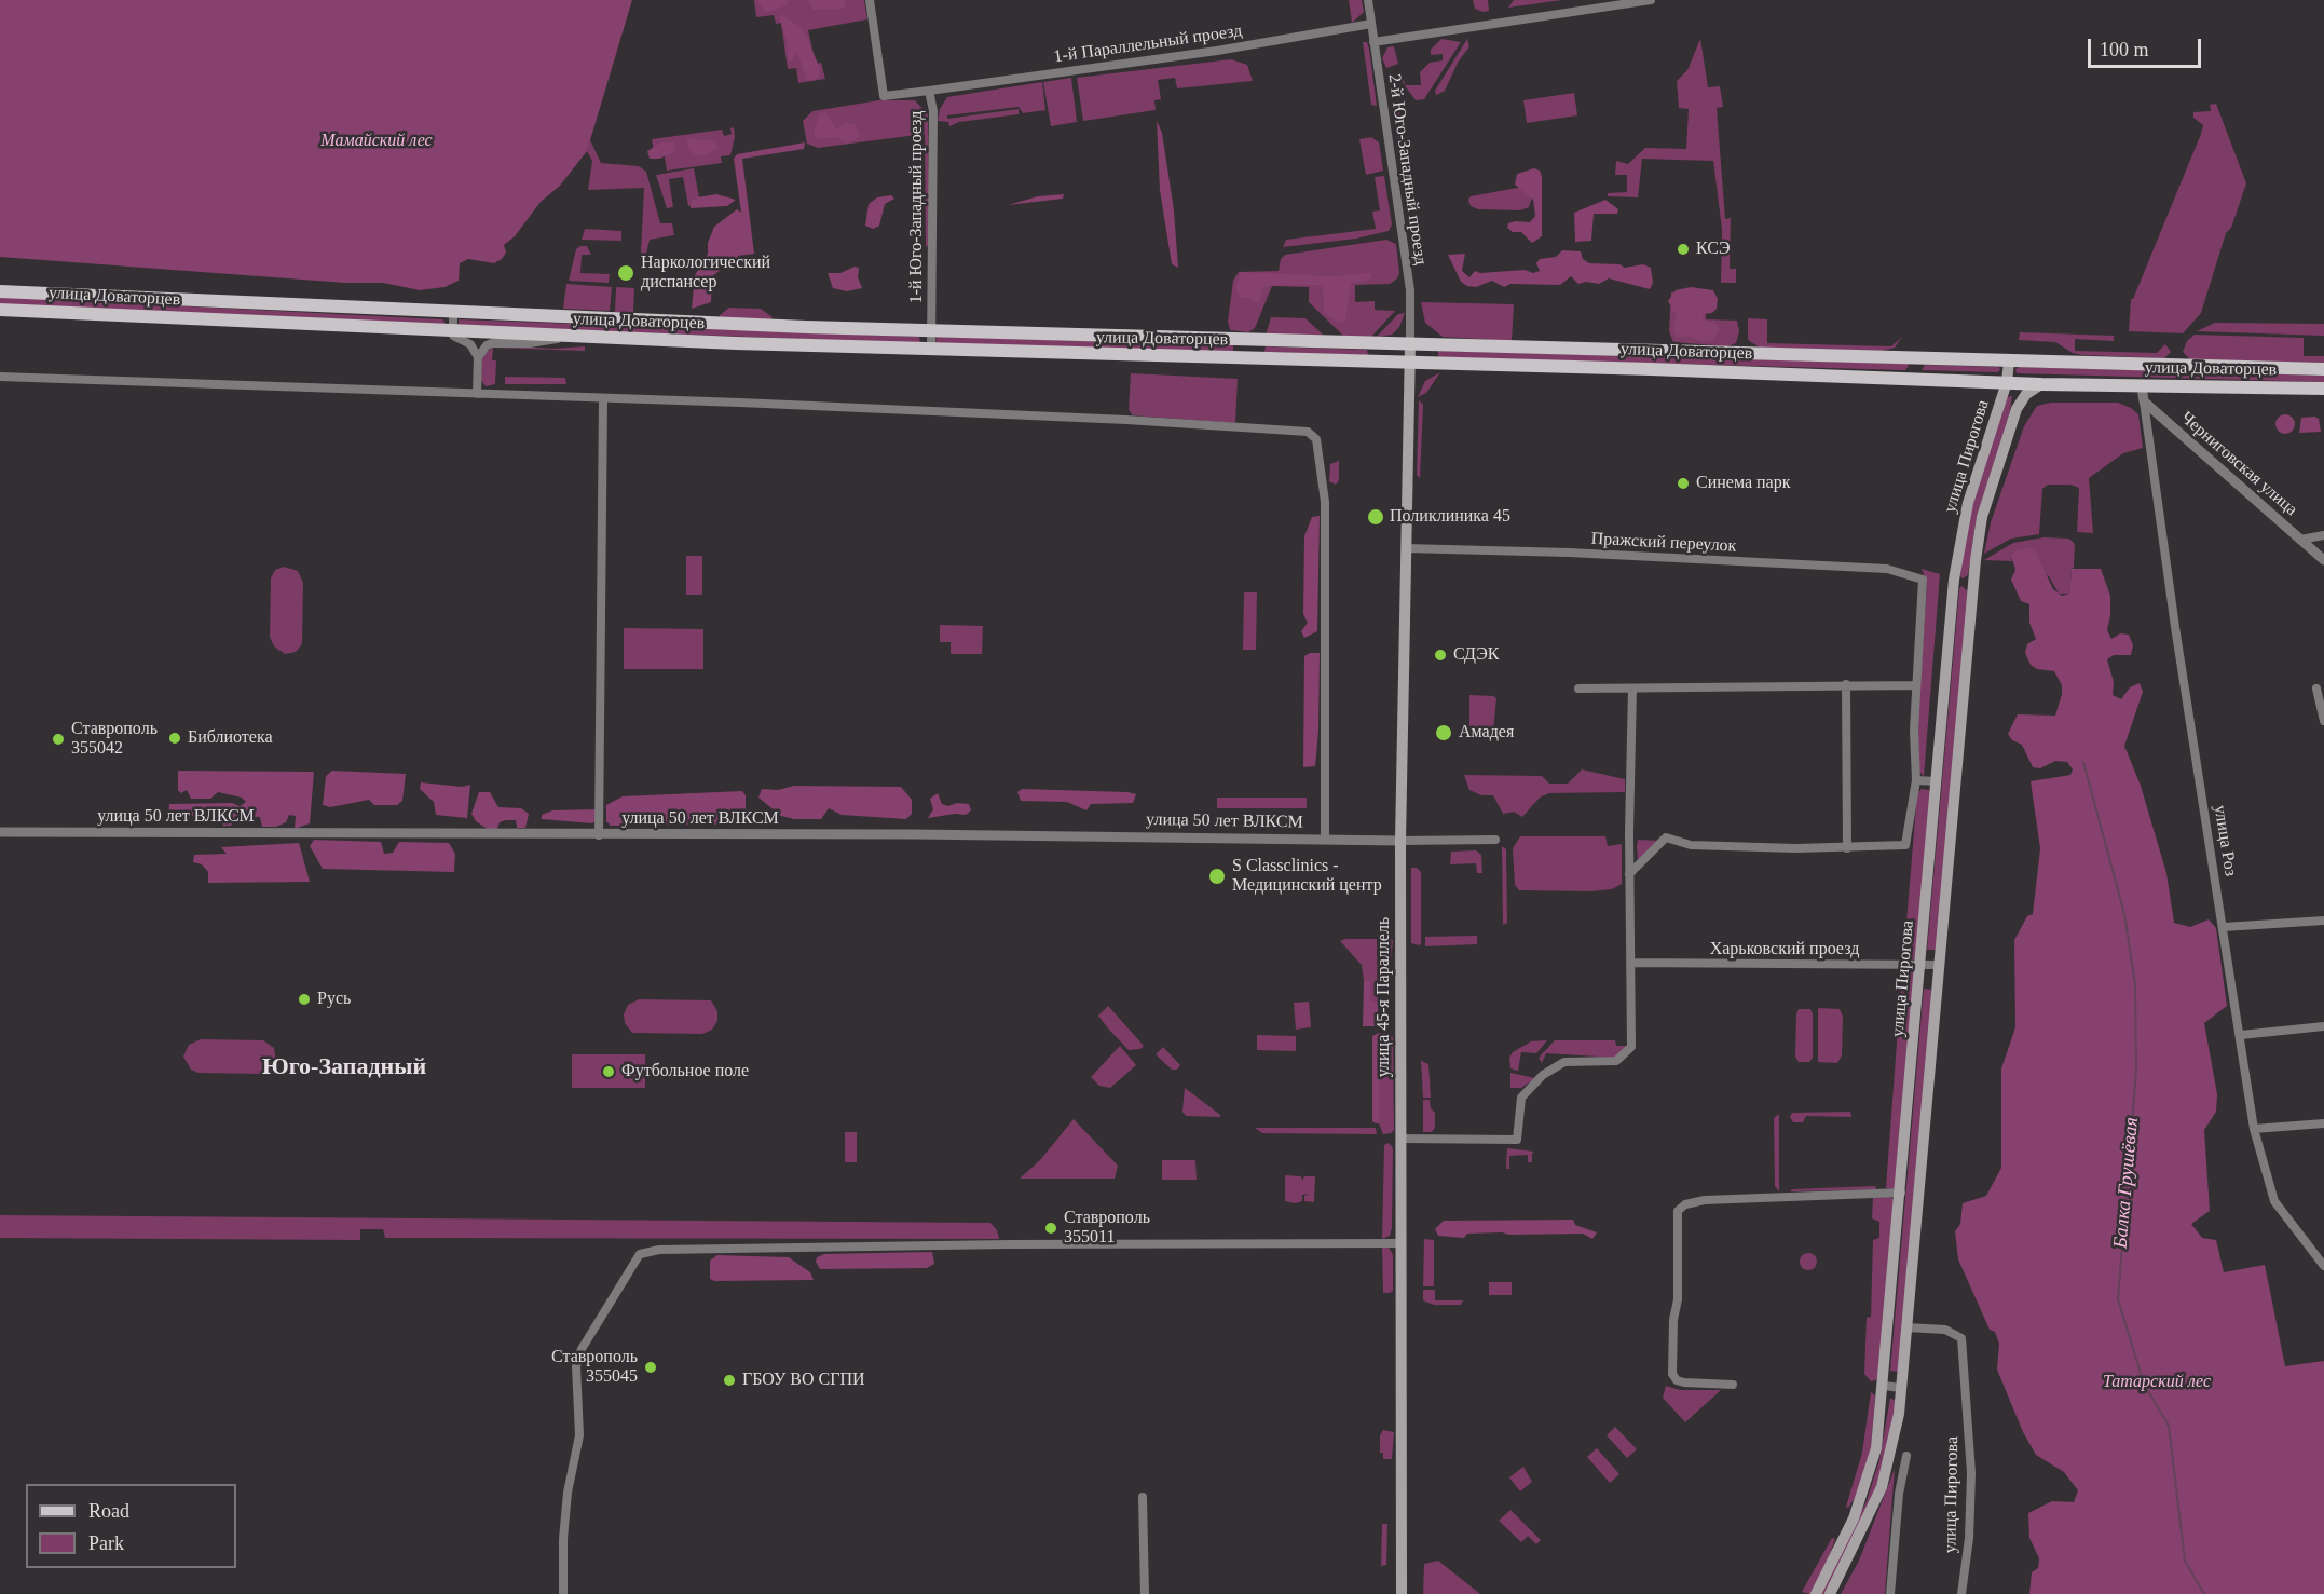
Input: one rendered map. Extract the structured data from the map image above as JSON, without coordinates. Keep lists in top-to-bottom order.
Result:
{
  "streets": {
    "main road": ["улица Доваторцев", "улица Пирогова", "улица 45-я Параллель"],
    "street": [
      "1-й Параллельный проезд",
      "2-й Юго-Западный проезд",
      "1-й Юго-Западный проезд",
      "Черниговская улица",
      "Пражский переулок",
      "улица 50 лет ВЛКСМ",
      "улица Роз",
      "Харьковский проезд"
    ]
  },
  "crossings": [
    ["1-й Параллельный проезд", "2-й Юго-Западный проезд"],
    ["1-й Параллельный проезд", "1-й Юго-Западный проезд"],
    ["2-й Юго-Западный проезд", "улица Доваторцев"],
    ["2-й Юго-Западный проезд", "улица 45-я Параллель"],
    ["1-й Юго-Западный проезд", "улица Доваторцев"],
    ["улица Доваторцев", "улица Пирогова"],
    ["улица Доваторцев", "улица 45-я Параллель"],
    ["улица Пирогова", "Харьковский проезд"],
    ["Черниговская улица", "улица Роз"],
    ["Пражский переулок", "улица 45-я Параллель"],
    ["улица 50 лет ВЛКСМ", "улица 45-я Параллель"]
  ],
  "districts": ["Юго-Западный"],
  "water": ["Балка Грушёвая"],
  "parks": ["Мамайский лес", "Татарский лес"],
  "places": [
    "КСЭ",
    "Наркологический диспансер",
    "Синема парк",
    "Поликлиника 45",
    "СДЭК",
    "Амадея",
    "Библиотека",
    "Ставрополь 355042",
    "S Classclinics - Медицинский центр",
    "Русь",
    "Футбольное поле",
    "Ставрополь 355011",
    "Ставрополь 355045",
    "ГБОУ ВО СГПИ"
  ],
  "legend": ["Road", "Park"],
  "scale_bar": "100 m"
}
